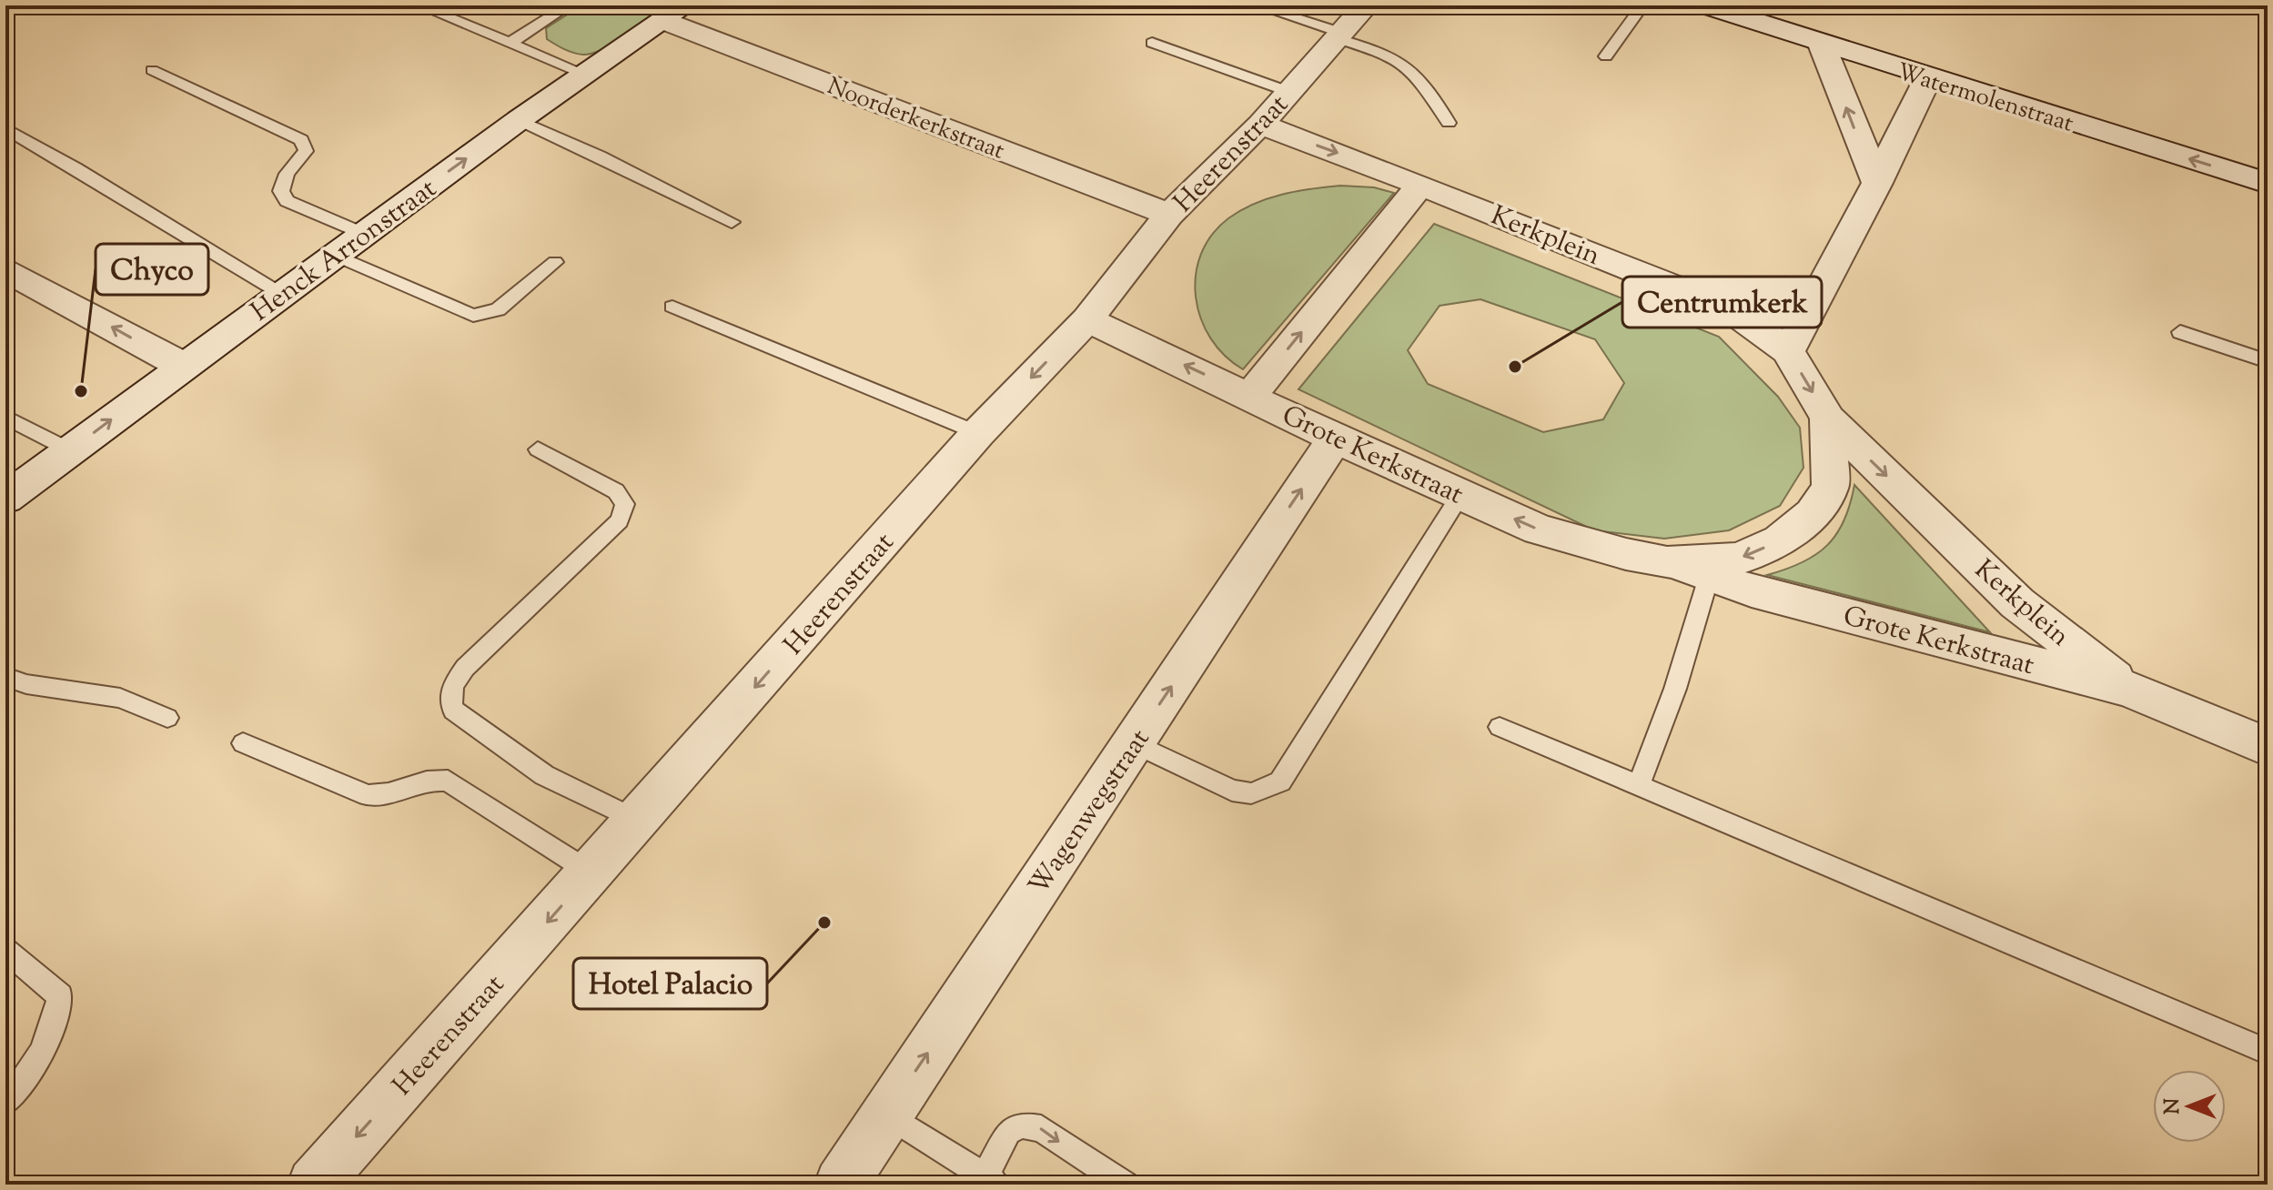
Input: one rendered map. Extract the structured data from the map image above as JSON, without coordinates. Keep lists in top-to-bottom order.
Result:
{
  "streets": {
    "street": [
      "Watermolenstraat",
      "Noorderkerkstraat",
      "Heerenstraat",
      "Kerkplein",
      "Henck Arronstraat",
      "Grote Kerkstraat",
      "Wagenwegstraat"
    ]
  },
  "crossings": [
    ["Noorderkerkstraat", "Heerenstraat"],
    ["Noorderkerkstraat", "Henck Arronstraat"],
    ["Heerenstraat", "Kerkplein"],
    ["Heerenstraat", "Grote Kerkstraat"],
    ["Kerkplein", "Grote Kerkstraat"],
    ["Grote Kerkstraat", "Wagenwegstraat"]
  ],
  "one_way": [
    "Watermolenstraat",
    "Heerenstraat",
    "Kerkplein",
    "Henck Arronstraat",
    "Wagenwegstraat"
  ],
  "places": ["Centrumkerk", "Chyco", "Hotel Palacio"],
  "north": "left"
}
